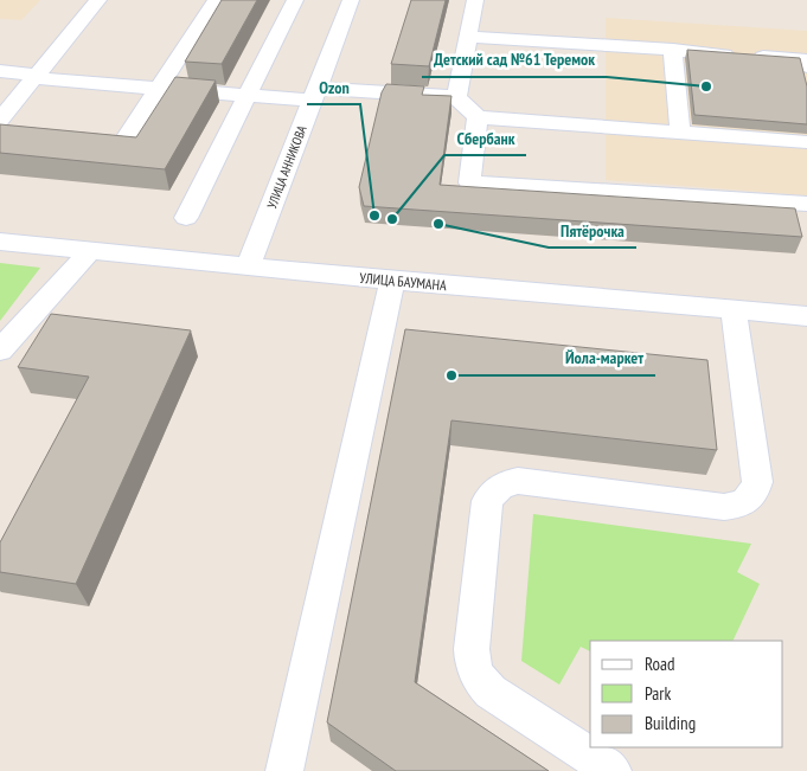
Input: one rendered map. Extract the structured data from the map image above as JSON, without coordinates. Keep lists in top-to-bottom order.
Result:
{
  "streets": {
    "street": ["УЛИЦА АННИКОВА", "УЛИЦА БАУМАНА"]
  },
  "crossings": [
    ["УЛИЦА АННИКОВА", "УЛИЦА БАУМАНА"]
  ],
  "places": [
    "Детский сад №61 Теремок",
    "Ozon",
    "Сбербанк",
    "Пятёрочка",
    "Йола-маркет"
  ],
  "legend": ["Road", "Park", "Building"]
}
